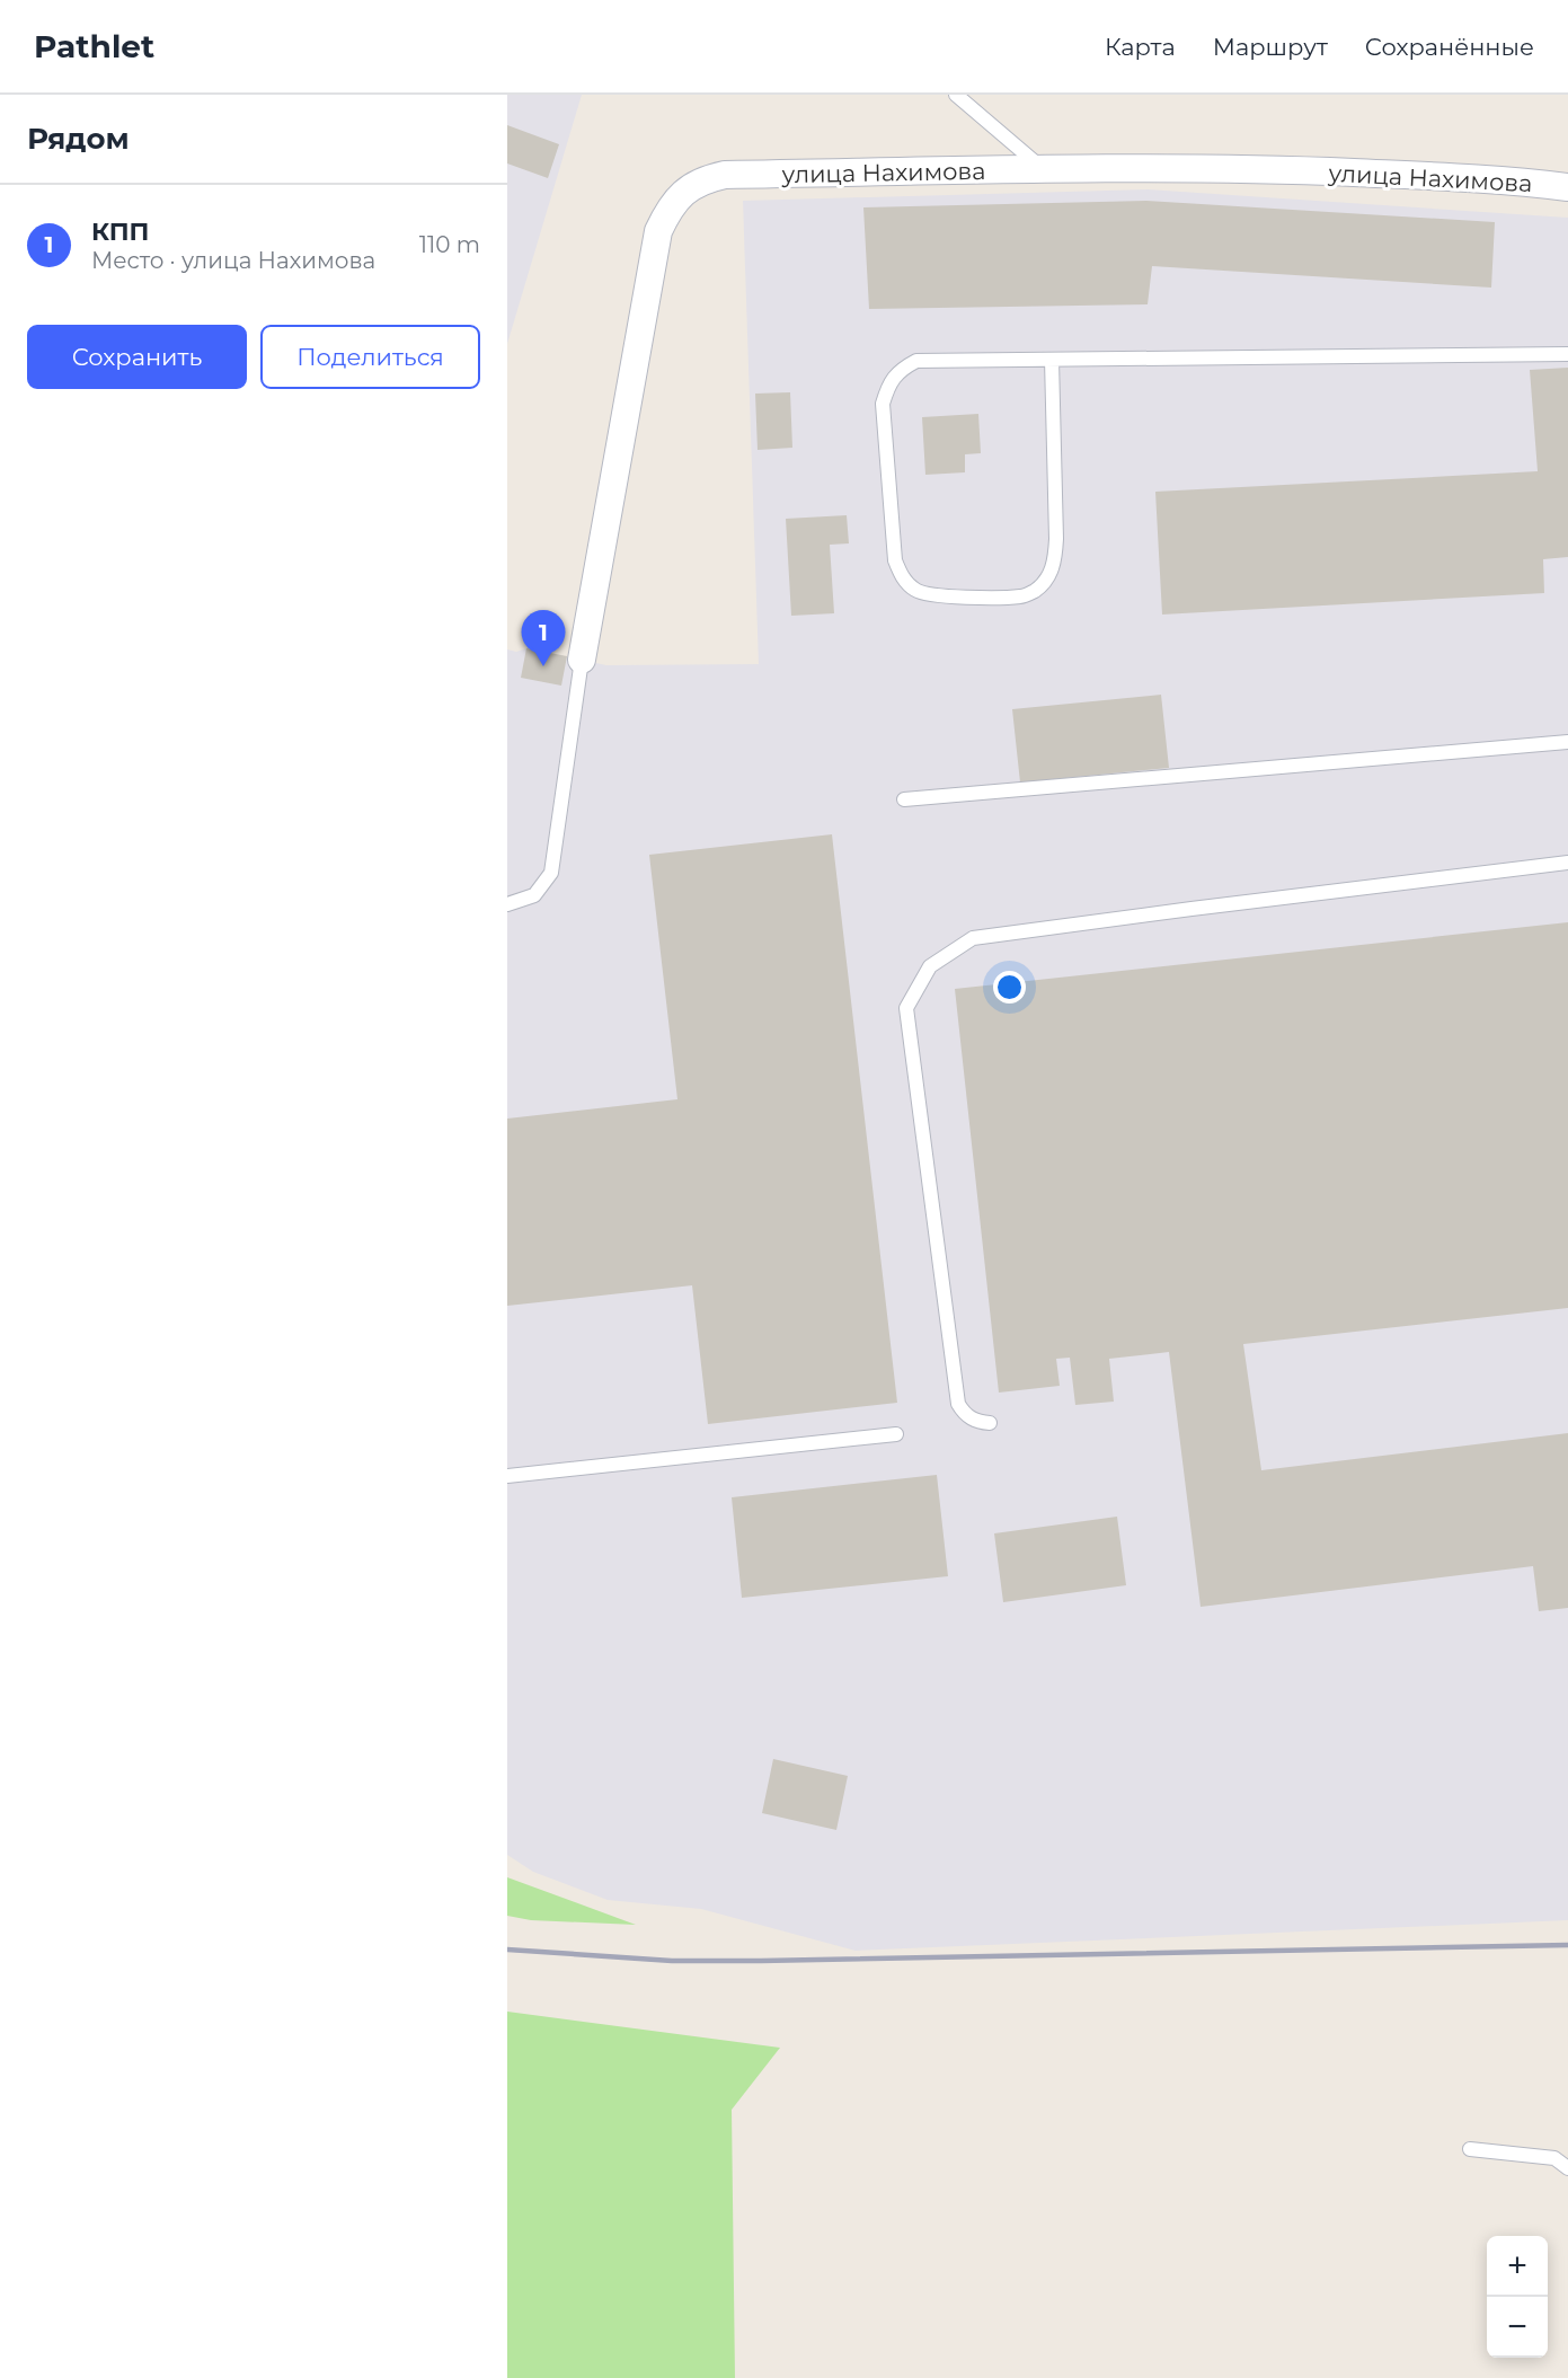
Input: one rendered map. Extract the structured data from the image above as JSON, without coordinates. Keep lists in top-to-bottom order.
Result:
{
  "streets": {
    "street": ["улица Нахимова"]
  },
  "page": {
    "header": "Pathlet",
    "nav": ["Карта", "Маршрут", "Сохранённые"],
    "heading": "Рядом",
    "list": [
      {
        "mark": "1",
        "name": "КПП",
        "note": "Место · улица Нахимова",
        "value": "110 m"
      }
    ],
    "buttons": ["Сохранить", "Поделиться"],
    "pins": "1",
    "map_buttons": ["+", "−"]
  }
}
